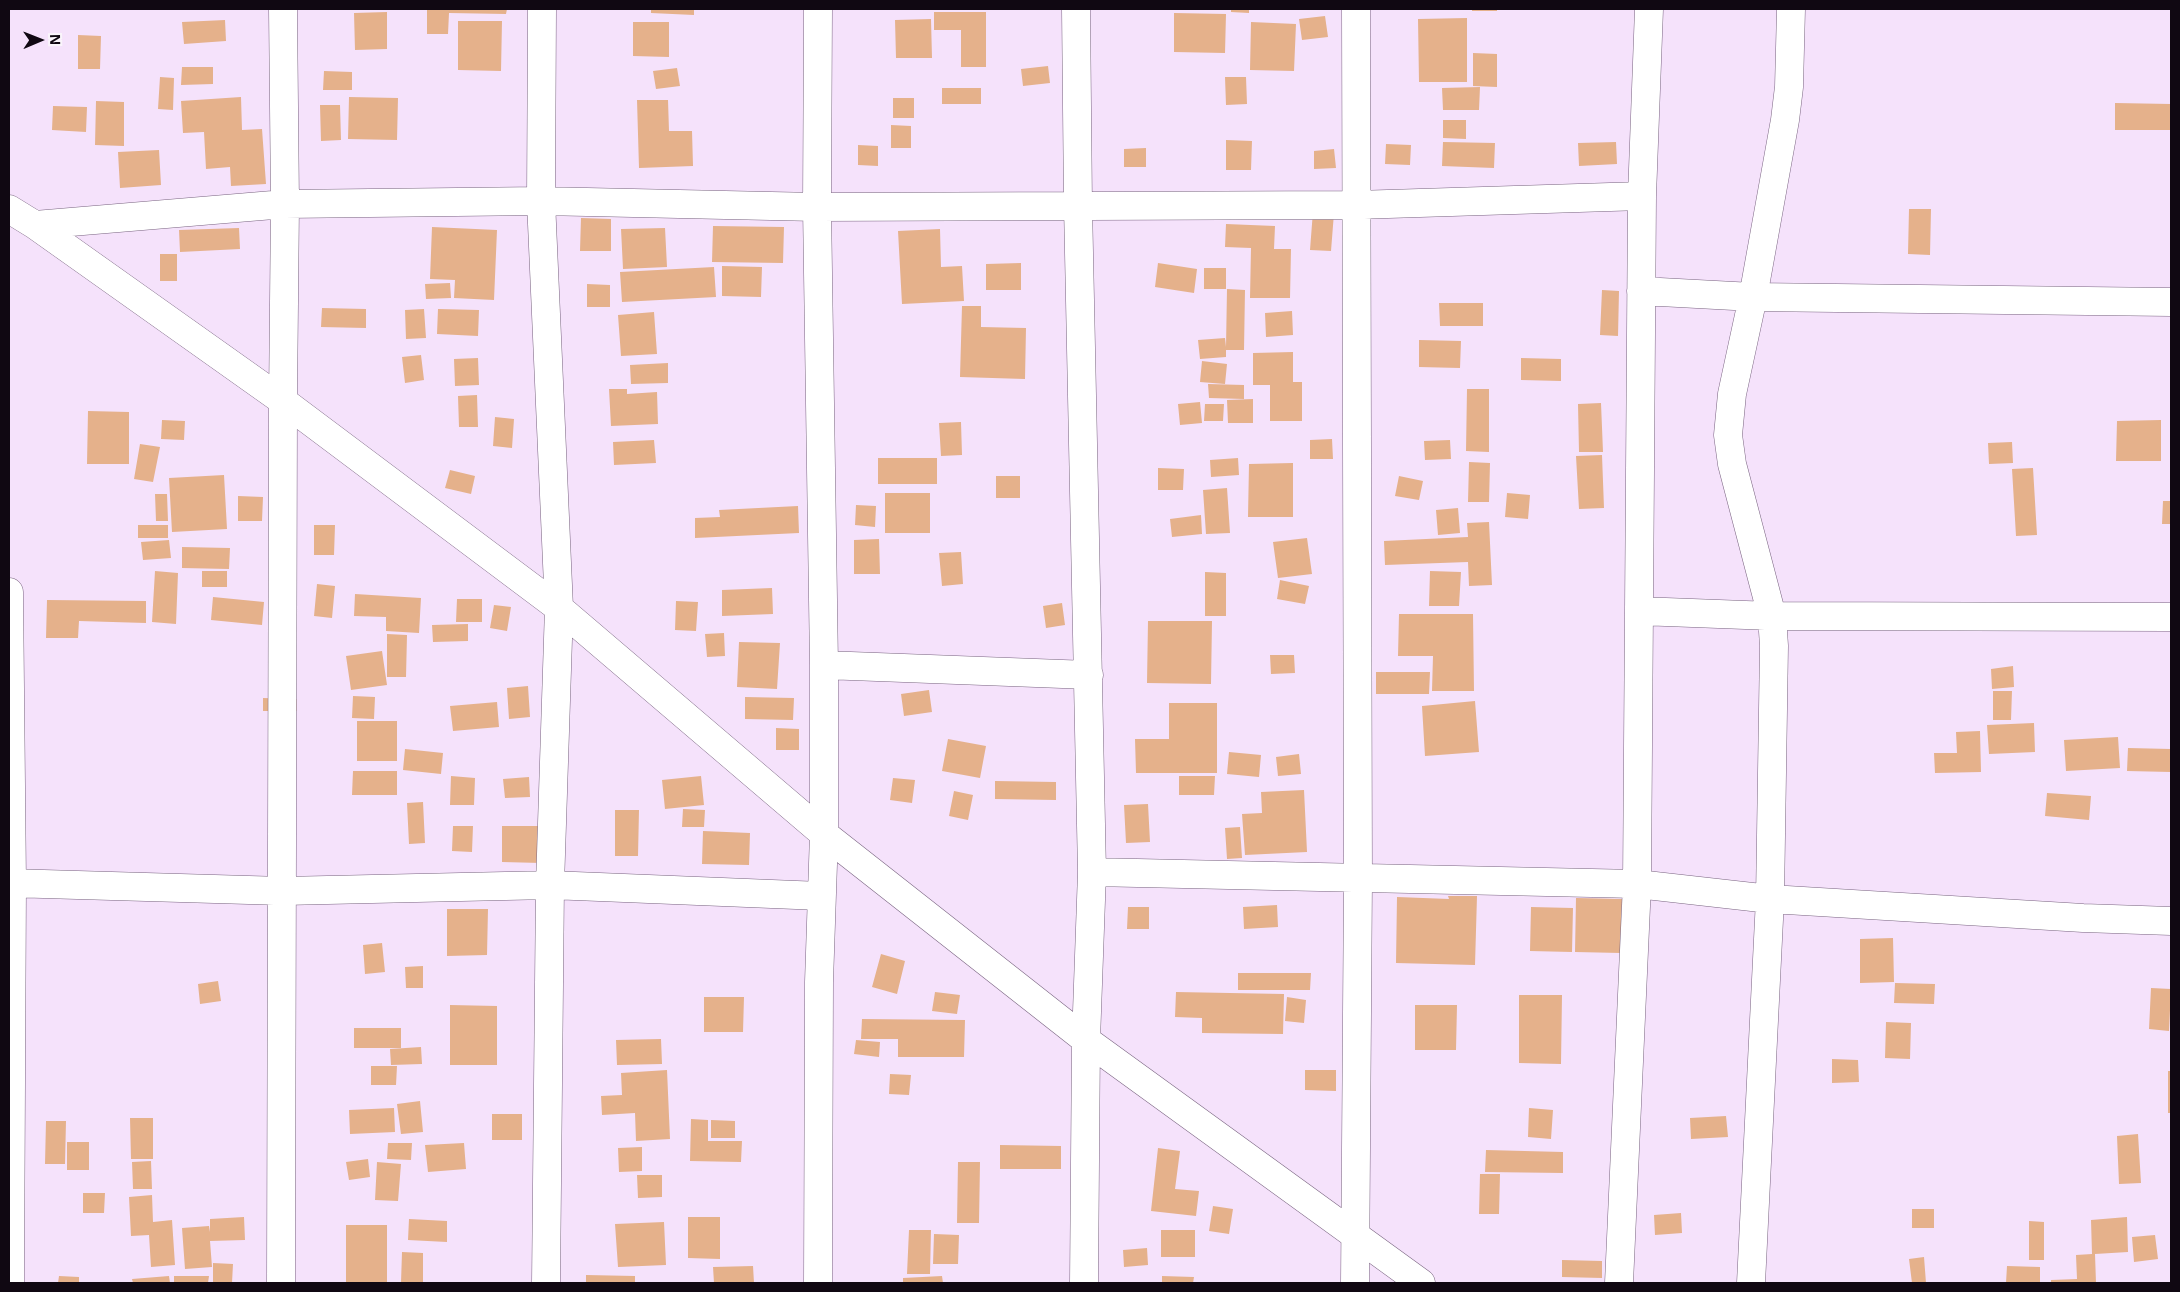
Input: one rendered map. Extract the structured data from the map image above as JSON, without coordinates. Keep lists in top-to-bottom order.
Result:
{
  "north": "right"
}
